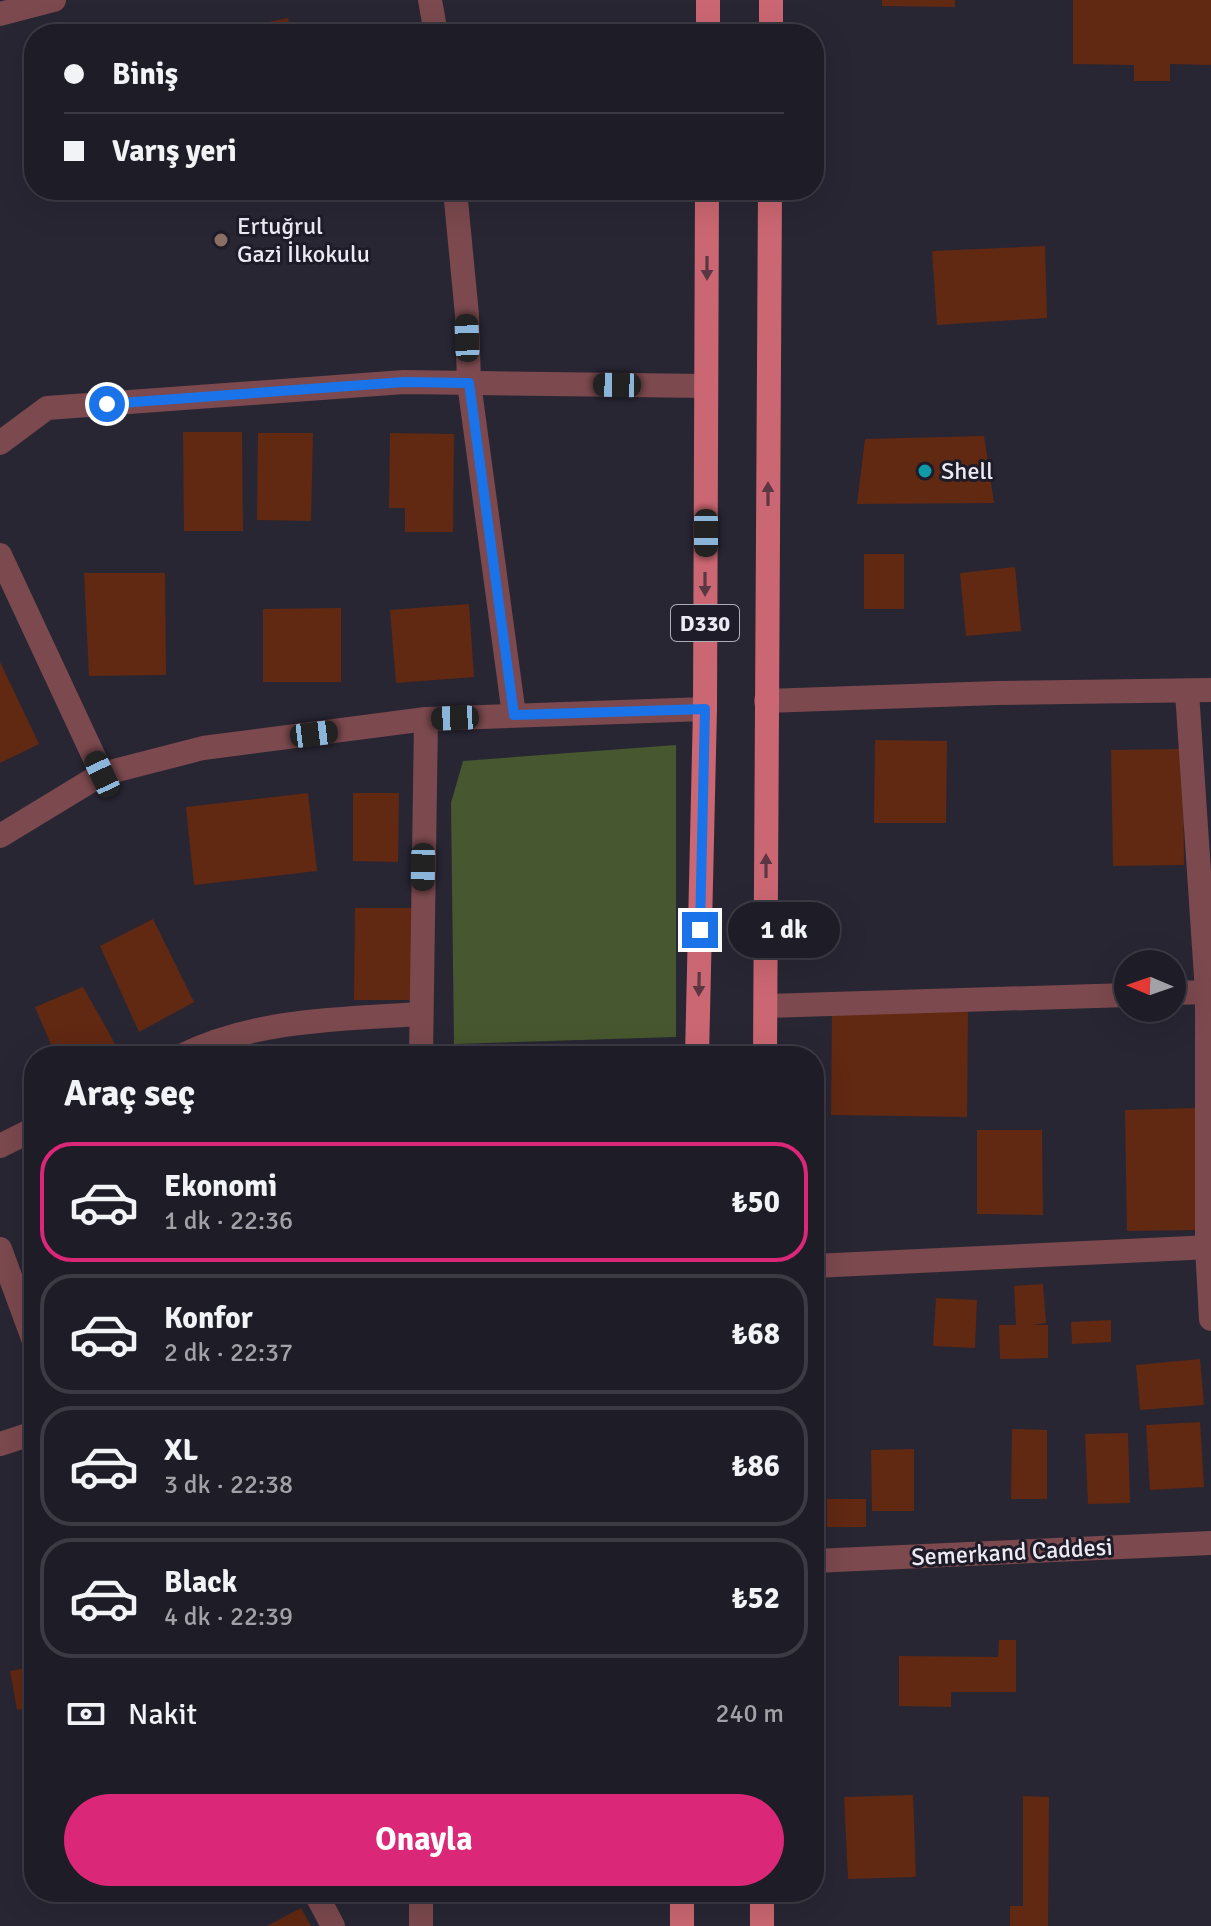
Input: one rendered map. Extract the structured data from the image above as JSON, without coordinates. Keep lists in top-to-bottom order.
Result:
{
  "streets": {
    "main road": ["D330"],
    "street": ["Semerkand Caddesi"]
  },
  "places": ["Ertuğrul Gazi İlkokulu", "Shell"],
  "north": "left",
  "page": {
    "banner": ["Biniş", "Varış yeri"],
    "bubble": "1 dk",
    "heading": "Araç seç",
    "list": [
      {
        "name": "Ekonomi",
        "note": "1 dk · 22:36",
        "value": "₺50"
      },
      {
        "name": "Konfor",
        "note": "2 dk · 22:37",
        "value": "₺68"
      },
      {
        "name": "XL",
        "note": "3 dk · 22:38",
        "value": "₺86"
      },
      {
        "name": "Black",
        "note": "4 dk · 22:39",
        "value": "₺52"
      }
    ],
    "pay": ["Nakit", "240 m"],
    "buttons": "Onayla"
  }
}
